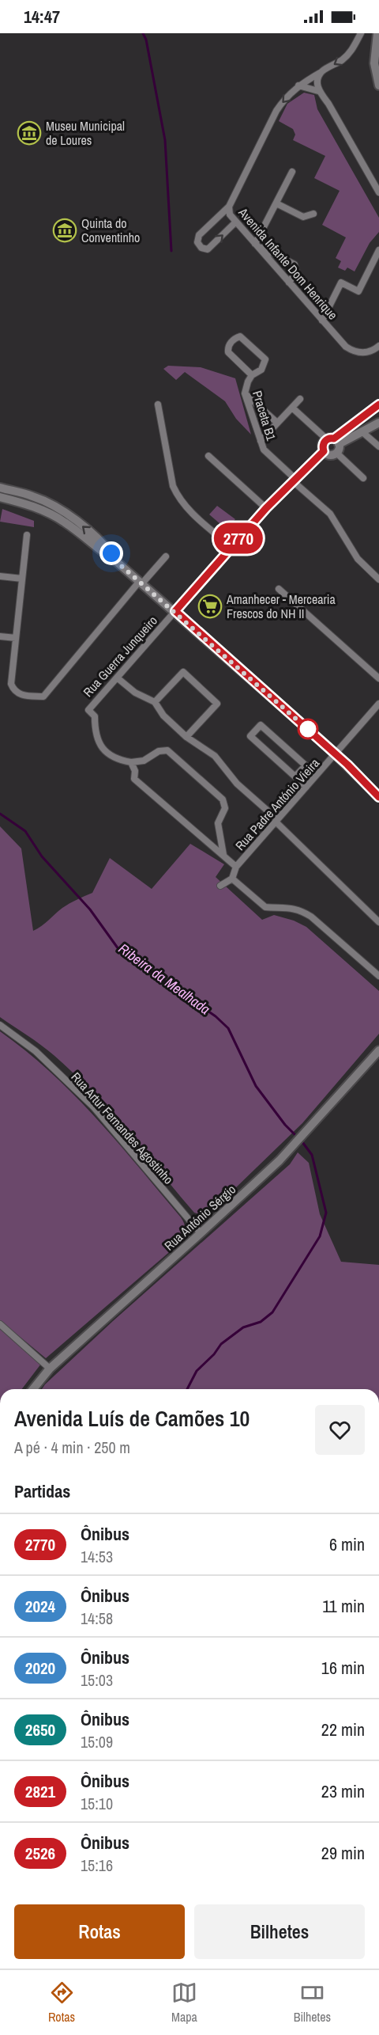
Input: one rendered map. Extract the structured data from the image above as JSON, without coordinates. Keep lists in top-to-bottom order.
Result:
{
  "streets": {
    "street": [
      "Avenida Infante Dom Henrique",
      "Praceta B1",
      "Rua Guerra Junqueiro",
      "Rua Padre António Vieira",
      "Rua Artur Fernandes Agostinho",
      "Rua António Sérgio"
    ]
  },
  "crossings": [
    ["Praceta B1", "Rua Guerra Junqueiro"],
    ["Rua Artur Fernandes Agostinho", "Rua António Sérgio"]
  ],
  "one_way": ["Avenida Infante Dom Henrique"],
  "water": ["Ribeira da Mealhada"],
  "places": {
    "museum": ["Museu Municipal de Loures", "Quinta do Conventinho"],
    "supermarket": ["Amanhecer - Mercearia Frescos do NH II"]
  },
  "lines": ["bus line 2770"],
  "page": {
    "status": "14:47",
    "on_map": "2770",
    "heading": [
      ["Avenida Luís de Camões 10", "A pé · 4 min · 250 m"],
      "Partidas"
    ],
    "list": [
      {
        "mark": "2770",
        "name": "Ônibus",
        "note": "14:53",
        "value": "6 min"
      },
      {
        "mark": "2024",
        "name": "Ônibus",
        "note": "14:58",
        "value": "11 min"
      },
      {
        "mark": "2020",
        "name": "Ônibus",
        "note": "15:03",
        "value": "16 min"
      },
      {
        "mark": "2650",
        "name": "Ônibus",
        "note": "15:09",
        "value": "22 min"
      },
      {
        "mark": "2821",
        "name": "Ônibus",
        "note": "15:10",
        "value": "23 min"
      },
      {
        "mark": "2526",
        "name": "Ônibus",
        "note": "15:16",
        "value": "29 min"
      }
    ],
    "buttons": ["Rotas", "Bilhetes"],
    "tabs": ["Rotas", "Mapa", "Bilhetes"]
  }
}
